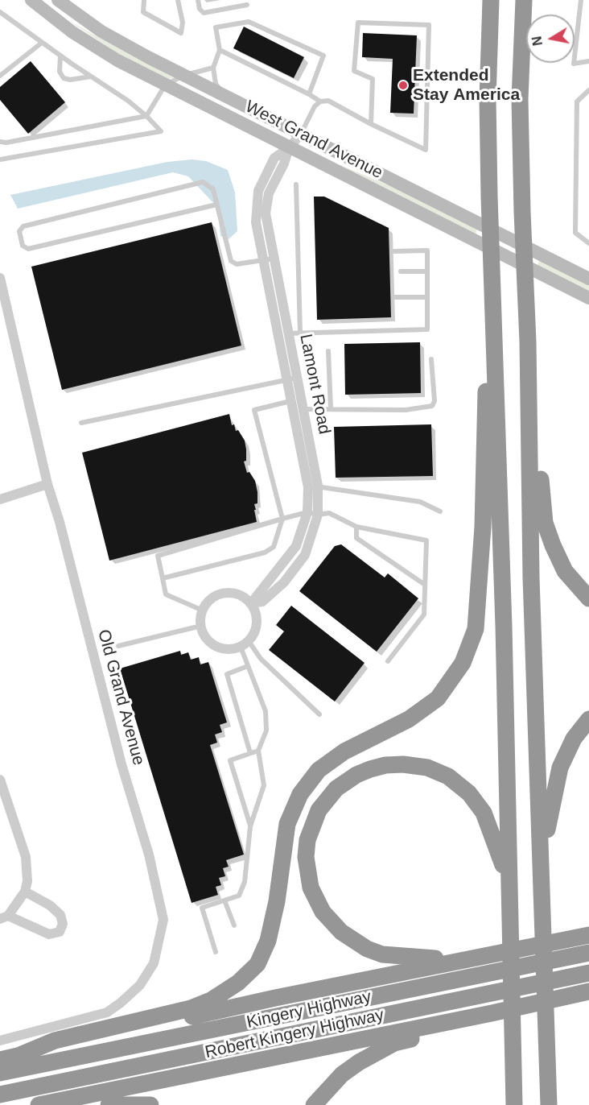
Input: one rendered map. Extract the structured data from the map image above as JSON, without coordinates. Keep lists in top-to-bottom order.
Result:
{
  "streets": {
    "highway": ["Kingery Highway", "Robert Kingery Highway"],
    "main road": ["West Grand Avenue"],
    "street": ["Lamont Road", "Old Grand Avenue"]
  },
  "crossings": [
    ["West Grand Avenue", "Lamont Road"]
  ],
  "places": ["Extended Stay America"],
  "north": "left"
}
